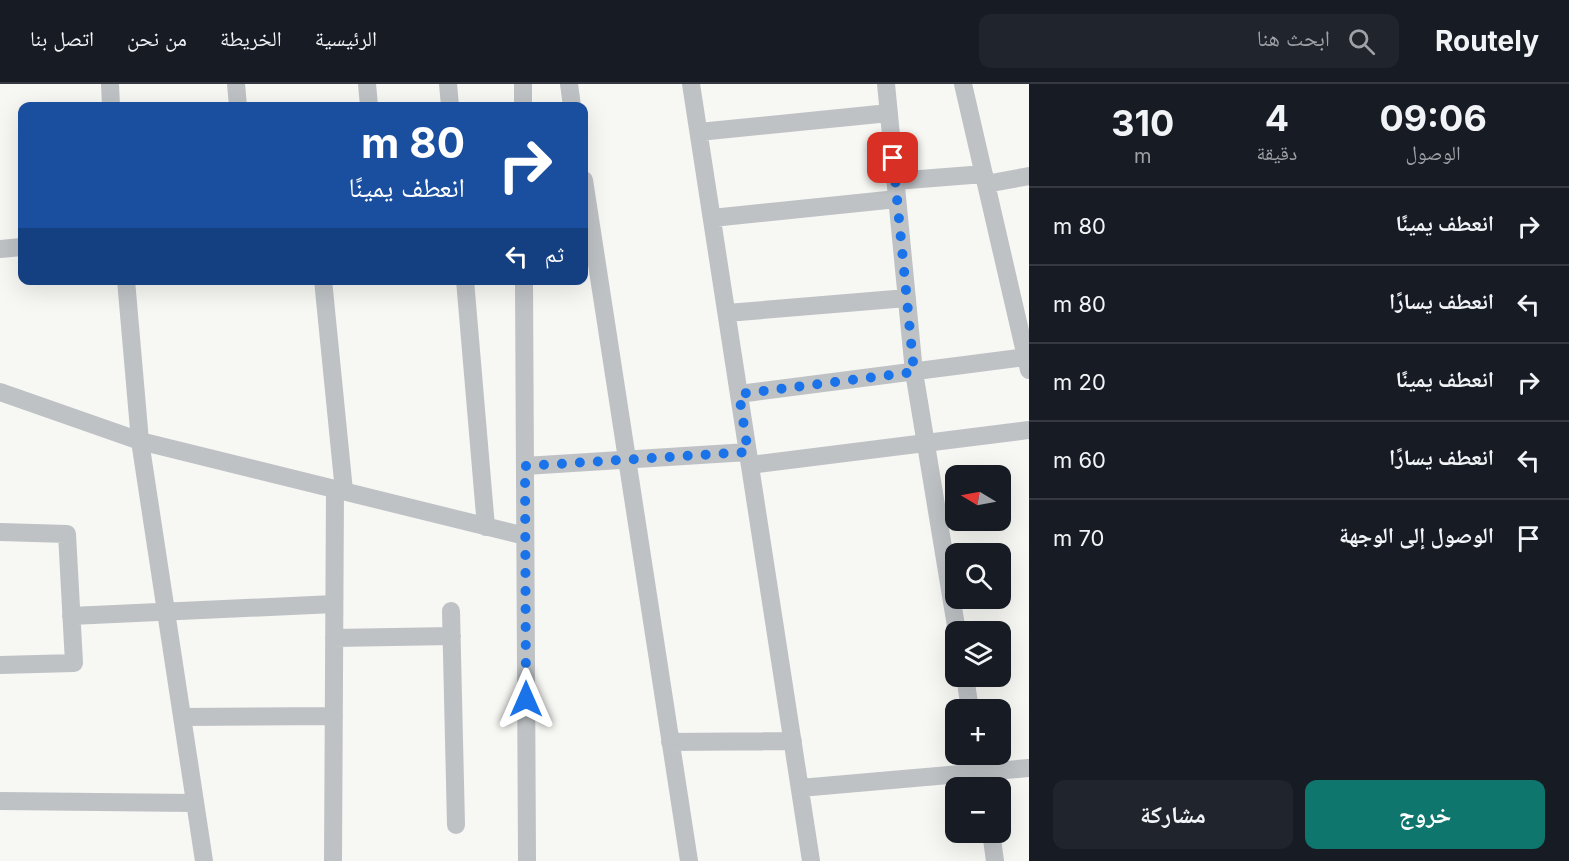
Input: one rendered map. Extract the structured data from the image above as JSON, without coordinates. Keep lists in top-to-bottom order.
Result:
{
  "north": "left",
  "page": {
    "header": "Routely",
    "search": "ابحث هنا",
    "nav": [
      "الرئيسية",
      "الخريطة",
      "من نحن",
      "اتصل بنا"
    ],
    "eta": [
      "09:06",
      "الوصول",
      "4",
      "دقيقة",
      "310",
      "m"
    ],
    "turn": ["80 m", "انعطف يمينًا"],
    "list": [
      {
        "name": "انعطف يمينًا",
        "value": "80 m"
      },
      {
        "name": "انعطف يسارًا",
        "value": "80 m"
      },
      {
        "name": "انعطف يمينًا",
        "value": "20 m"
      },
      {
        "name": "انعطف يسارًا",
        "value": "60 m"
      },
      {
        "name": "الوصول إلى الوجهة",
        "value": "70 m"
      }
    ],
    "then": "ثم",
    "map_buttons": ["+", "−"],
    "buttons": ["خروج", "مشاركة"]
  }
}
